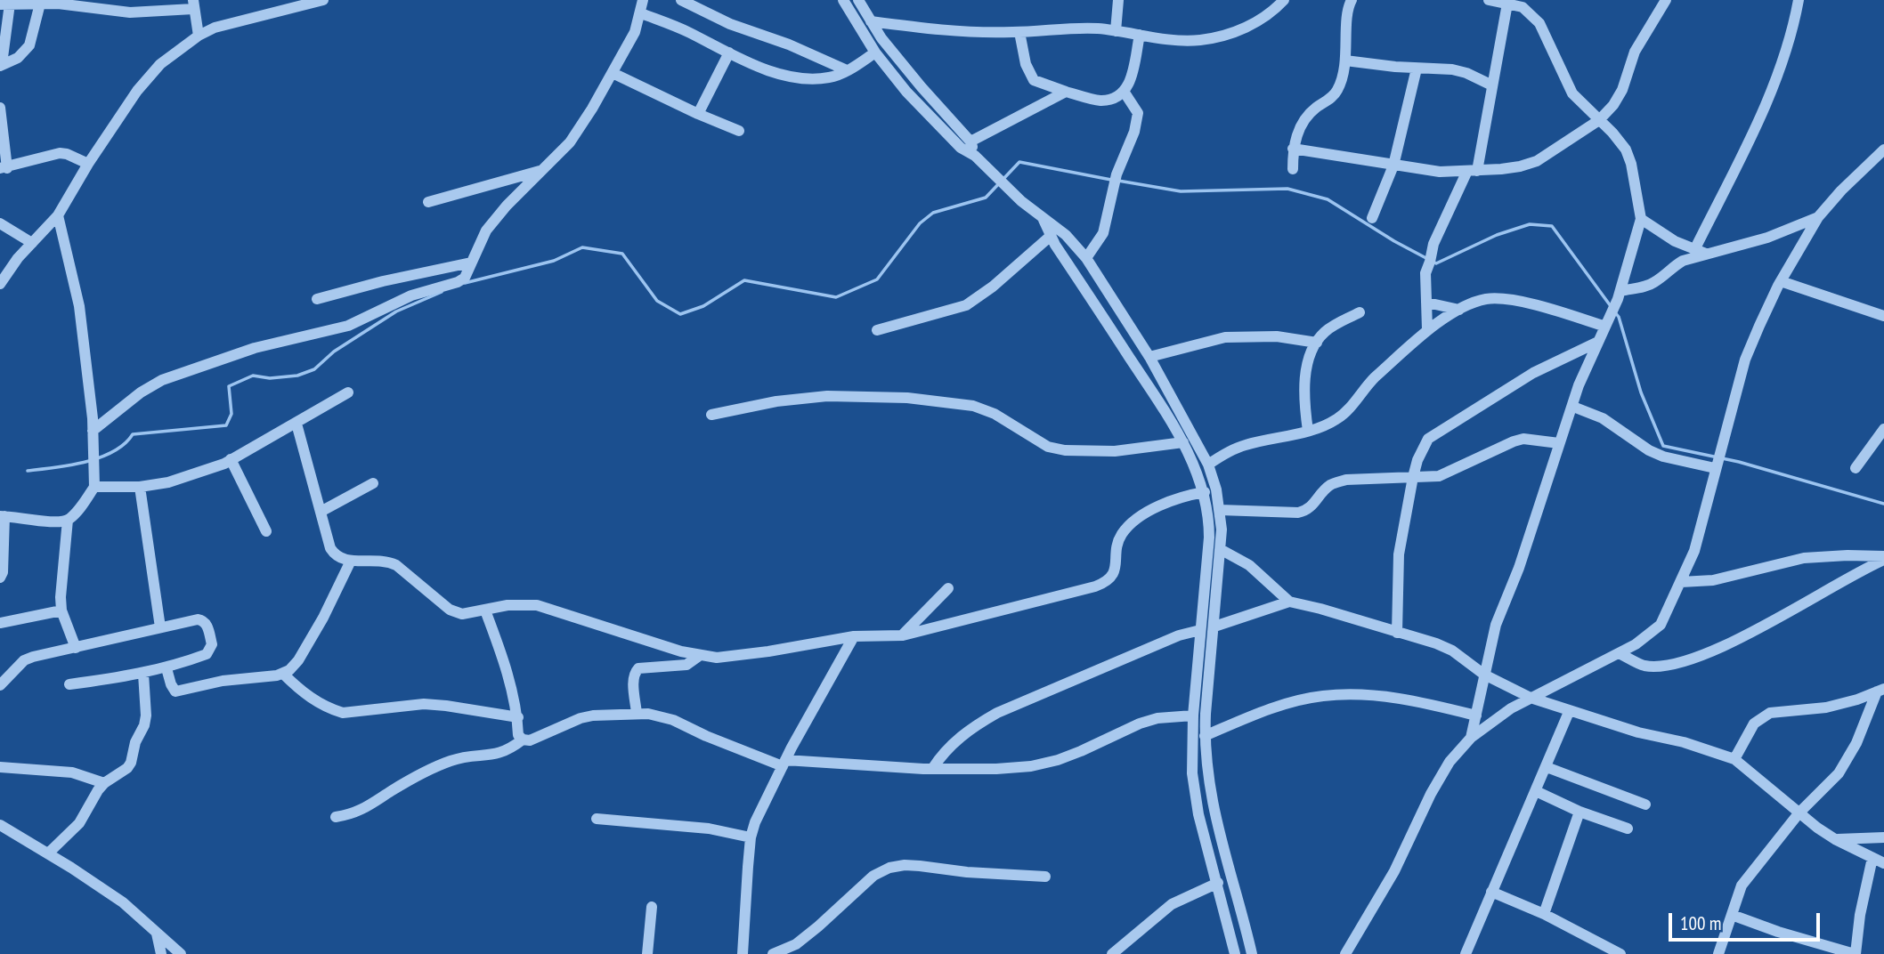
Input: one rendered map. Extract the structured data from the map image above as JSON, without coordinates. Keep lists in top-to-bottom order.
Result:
{
  "scale_bar": "100 m"
}
